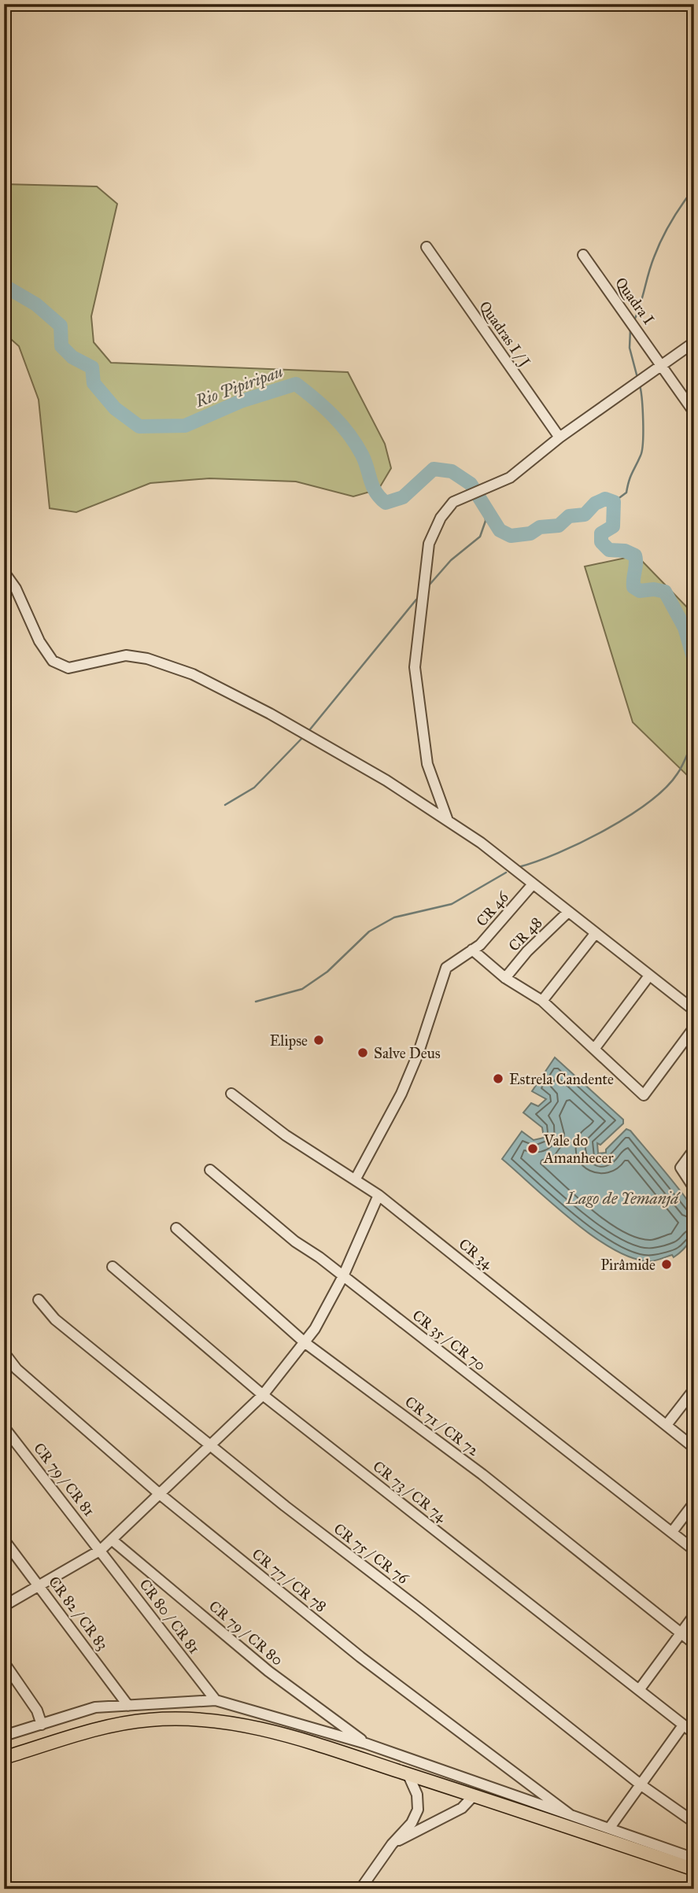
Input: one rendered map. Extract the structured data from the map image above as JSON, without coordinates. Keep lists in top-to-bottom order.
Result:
{
  "streets": {
    "street": [
      "Quadra I",
      "Quadras I / J",
      "CR 46",
      "CR 48",
      "CR 34",
      "CR 35 / CR 70",
      "CR 71 / CR 72",
      "CR 79 / CR 81",
      "CR 73 / CR 74",
      "CR 75 / CR 76",
      "CR 77 / CR 78",
      "CR 82 / CR 83",
      "CR 80 / CR 81",
      "CR 79 / CR 80"
    ]
  },
  "crossings": [
    ["CR 46", "CR 34"],
    ["CR 79 / CR 81", "CR 80 / CR 81"]
  ],
  "water": ["Rio Pipiripau", "Lago de Yemanjá"],
  "places": [
    "Elipse",
    "Salve Deus",
    "Estrela Candente",
    "Vale do Amanhecer",
    "Pirâmide"
  ]
}
